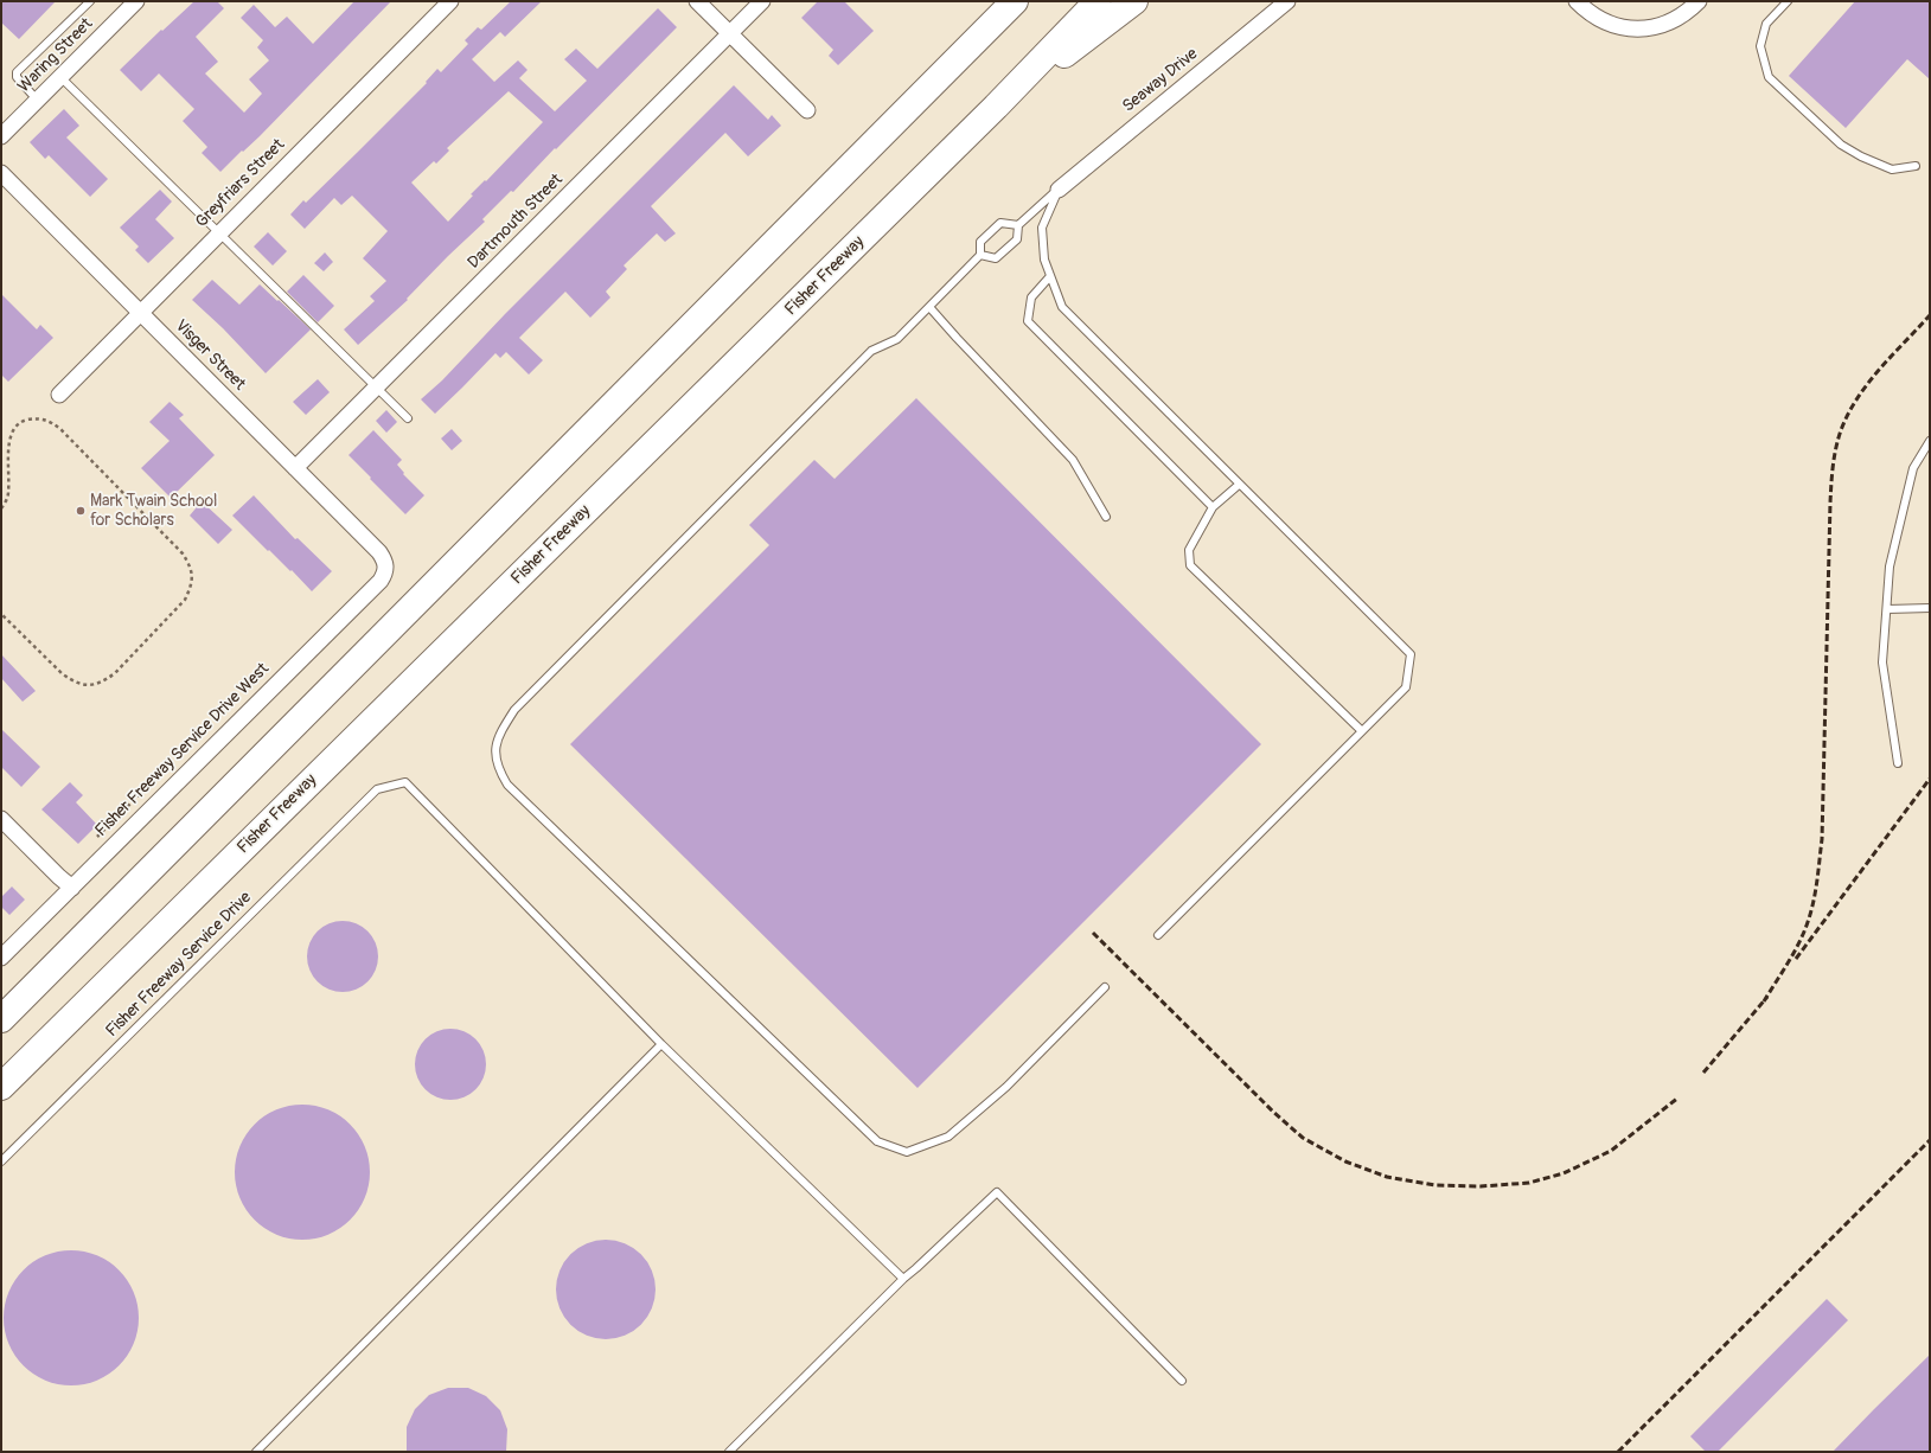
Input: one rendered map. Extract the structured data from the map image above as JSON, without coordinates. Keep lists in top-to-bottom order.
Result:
{
  "streets": {
    "highway": ["Fisher Freeway"],
    "street": [
      "Waring Street",
      "Seaway Drive",
      "Greyfriars Street",
      "Dartmouth Street",
      "Visger Street",
      "Fisher Freeway Service Drive West"
    ],
    "lane": ["Fisher Freeway Service Drive"]
  },
  "crossings": [
    ["Greyfriars Street", "Visger Street"],
    ["Dartmouth Street", "Visger Street"],
    ["Visger Street", "Fisher Freeway Service Drive West"]
  ],
  "places": ["Mark Twain School for Scholars"]
}
